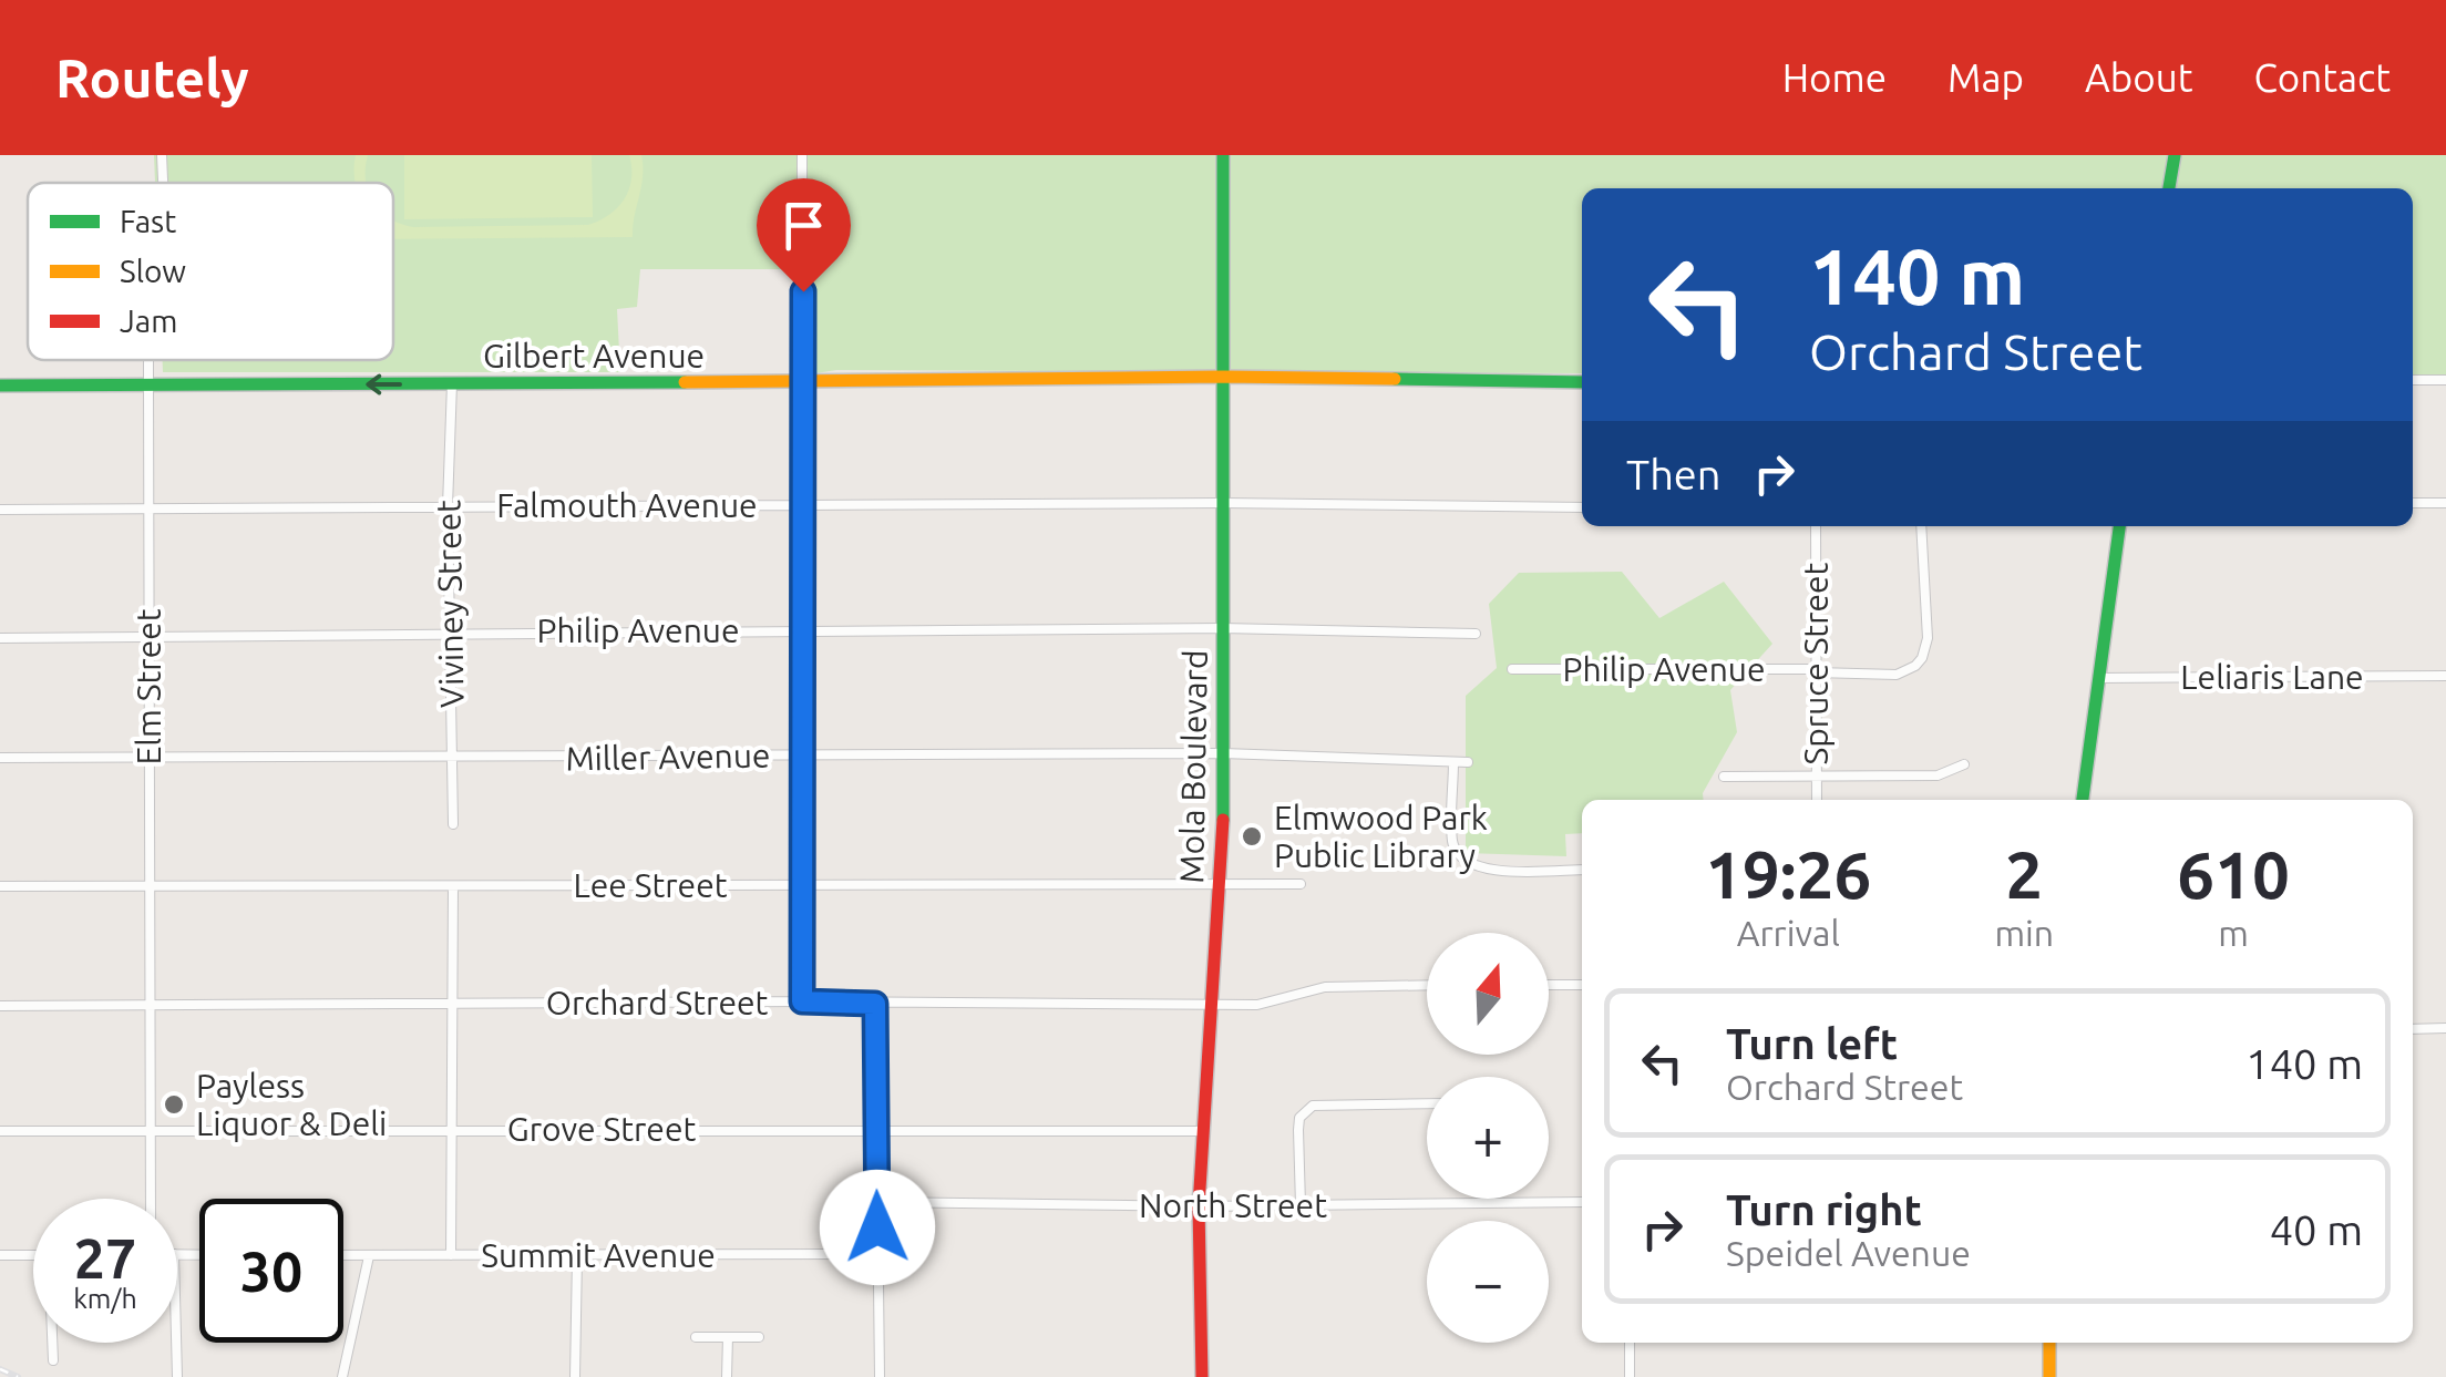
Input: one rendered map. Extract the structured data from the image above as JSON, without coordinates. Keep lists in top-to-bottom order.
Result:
{
  "streets": {
    "street": [
      "Gilbert Avenue",
      "Falmouth Avenue",
      "Viviney Street",
      "Philip Avenue",
      "Spruce Street",
      "Leliaris Lane",
      "Elm Street",
      "Miller Avenue",
      "Mola Boulevard",
      "Lee Street",
      "Orchard Street",
      "Grove Street",
      "North Street",
      "Summit Avenue"
    ]
  },
  "crossings": [
    ["Gilbert Avenue", "Viviney Street"],
    ["Gilbert Avenue", "Elm Street"],
    ["Gilbert Avenue", "Mola Boulevard"],
    ["Falmouth Avenue", "Viviney Street"],
    ["Falmouth Avenue", "Elm Street"],
    ["Falmouth Avenue", "Mola Boulevard"],
    ["Viviney Street", "Philip Avenue"],
    ["Viviney Street", "Miller Avenue"],
    ["Philip Avenue", "Spruce Street"],
    ["Philip Avenue", "Elm Street"],
    ["Philip Avenue", "Mola Boulevard"],
    ["Elm Street", "Miller Avenue"],
    ["Elm Street", "Lee Street"],
    ["Elm Street", "Orchard Street"],
    ["Elm Street", "Grove Street"],
    ["Miller Avenue", "Mola Boulevard"],
    ["Mola Boulevard", "Lee Street"],
    ["Mola Boulevard", "Orchard Street"],
    ["Mola Boulevard", "Grove Street"],
    ["Mola Boulevard", "North Street"]
  ],
  "places": ["Elmwood Park Public Library", "Payless Liquor & Deli"],
  "legend": ["Fast", "Slow", "Jam"],
  "north": "top",
  "page": {
    "header": "Routely",
    "nav": [
      "Home",
      "Map",
      "About",
      "Contact"
    ],
    "turn": ["140 m", "Orchard Street"],
    "then": "Then",
    "eta": [
      "19:26",
      "Arrival",
      "2",
      "min",
      "610",
      "m"
    ],
    "map_buttons": ["+", "−"],
    "list": [
      {
        "name": "Turn left",
        "note": "Orchard Street",
        "value": "140 m"
      },
      {
        "name": "Turn right",
        "note": "Speidel Avenue",
        "value": "40 m"
      }
    ],
    "speed": "27 km/h",
    "limit": "30"
  }
}
